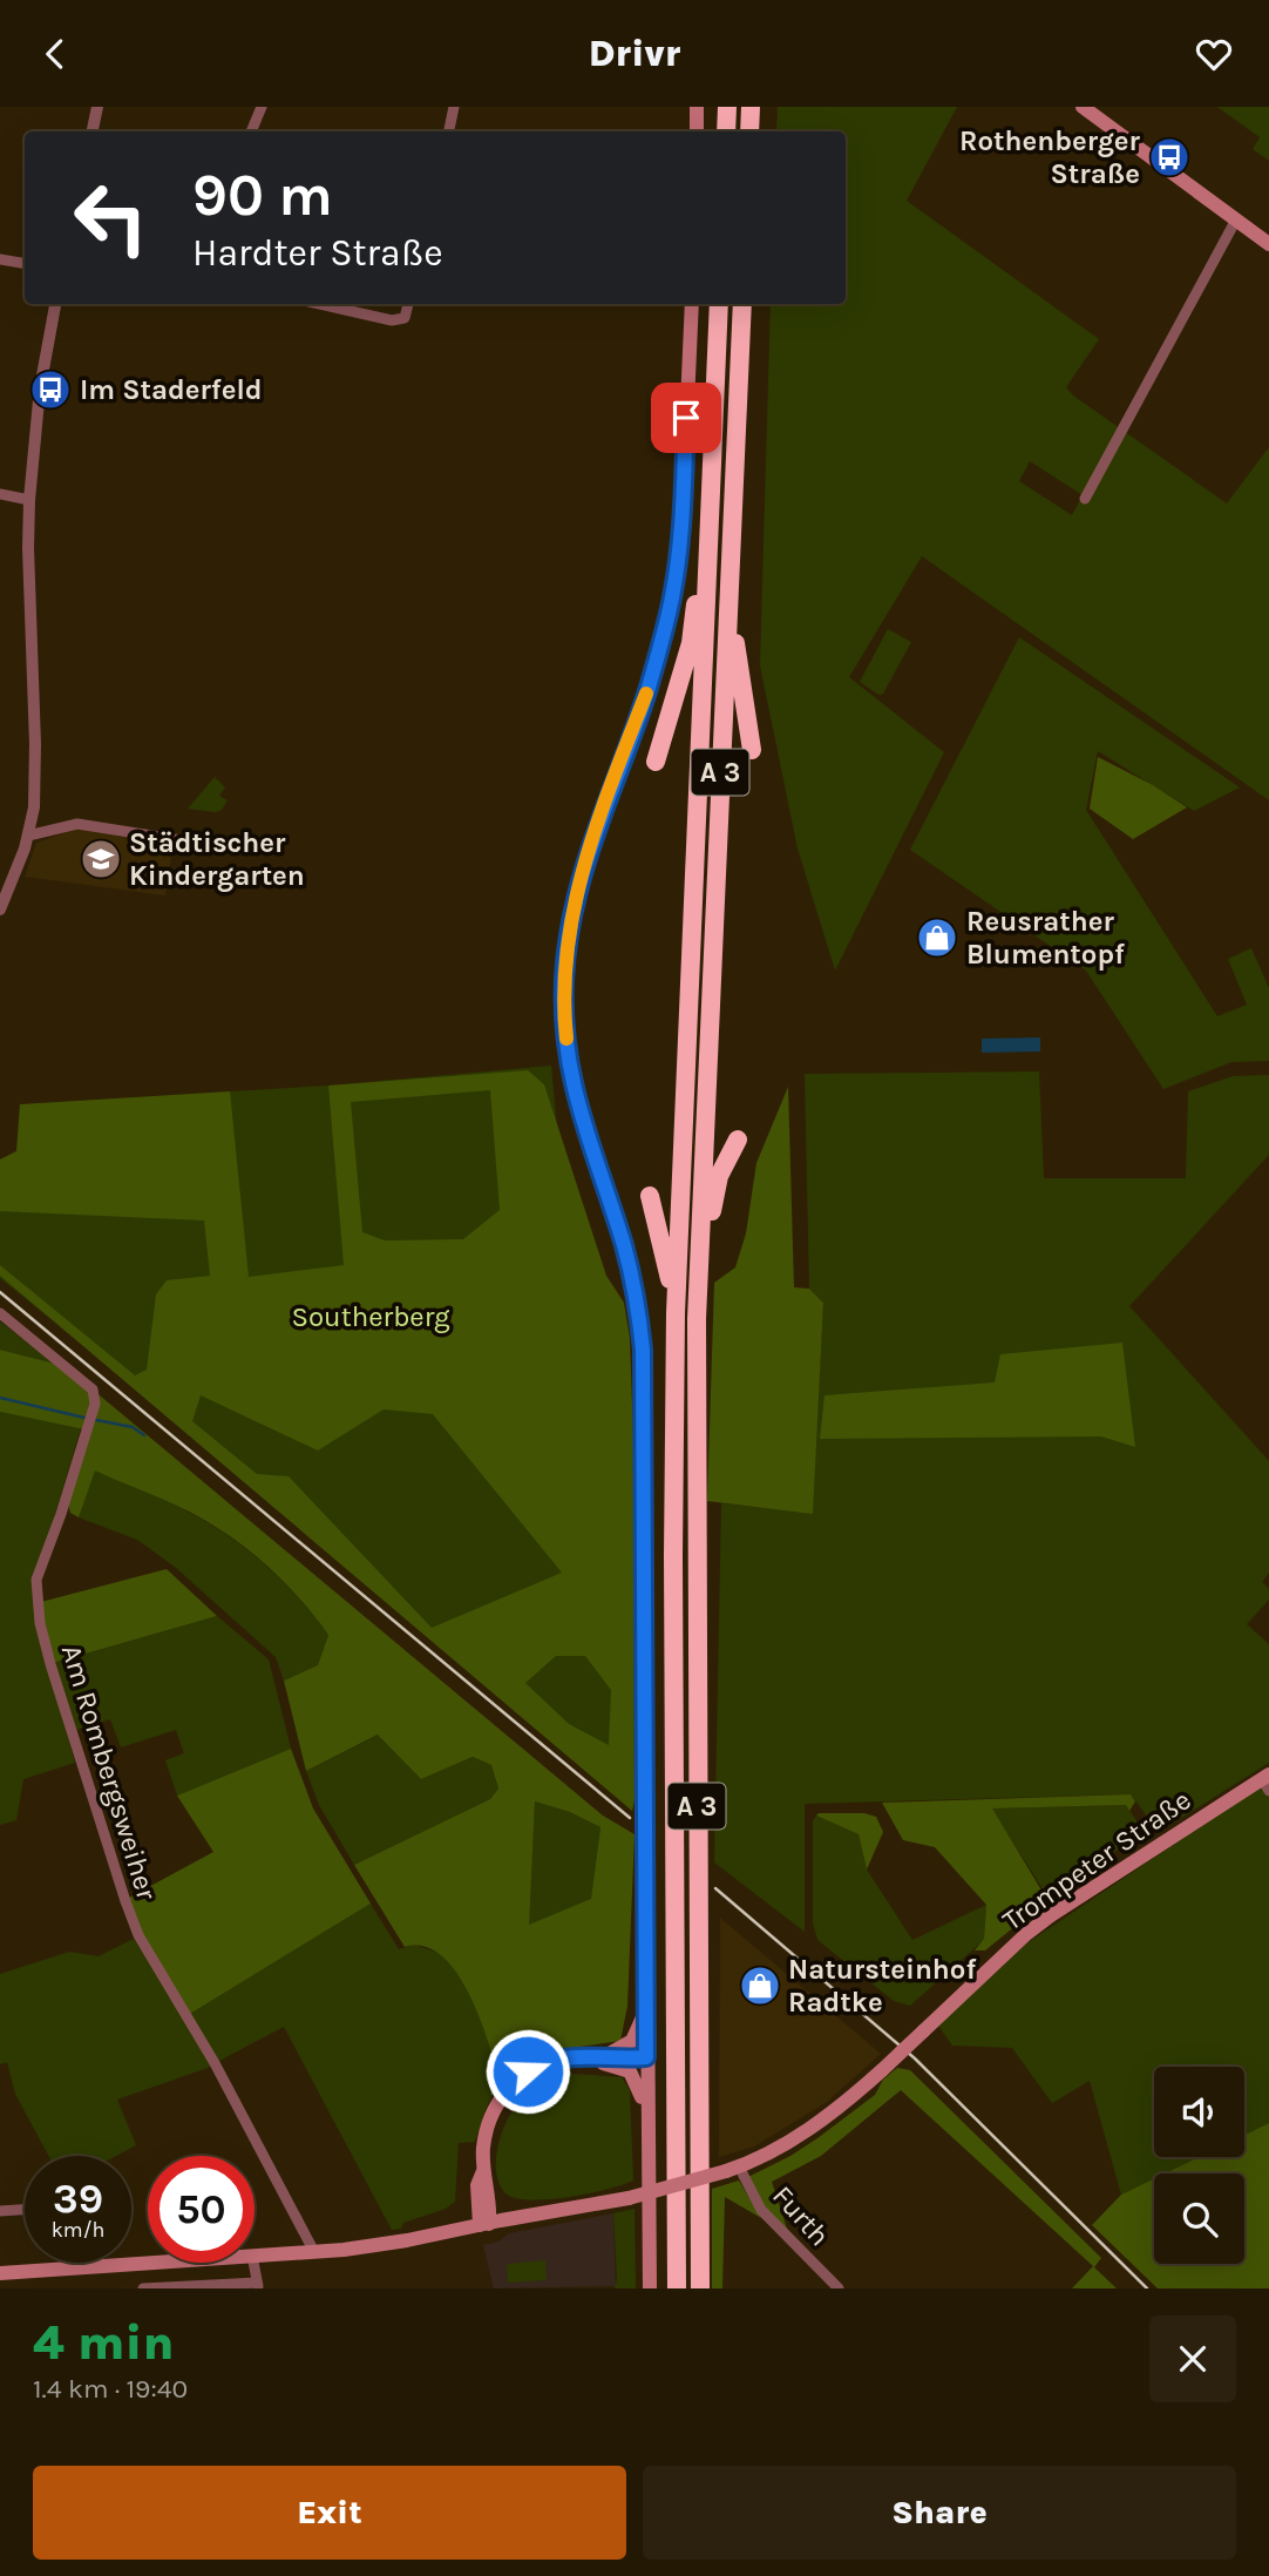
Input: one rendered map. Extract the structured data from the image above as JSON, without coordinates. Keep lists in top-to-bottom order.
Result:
{
  "streets": {
    "highway": ["A 3"],
    "main road": ["Trompeter Straße"],
    "street": ["Am Rombergsweiher", "Furth"]
  },
  "crossings": [
    ["Am Rombergsweiher", "Trompeter Straße"],
    ["Trompeter Straße", "Furth"]
  ],
  "parks": ["Southerberg"],
  "places": {
    "bus stop": ["Rothenberger Straße", "Im Staderfeld"],
    "school or university": ["Städtischer Kindergarten"],
    "shop": ["Reusrather Blumentopf", "Natursteinhof Radtke"]
  },
  "page": {
    "header": "Drivr",
    "turn": ["90 m", "Hardter Straße"],
    "speed": "39 km/h",
    "limit": "50",
    "heading": ["4 min", "1.4 km · 19:40"],
    "buttons": ["Exit", "Share"]
  }
}
